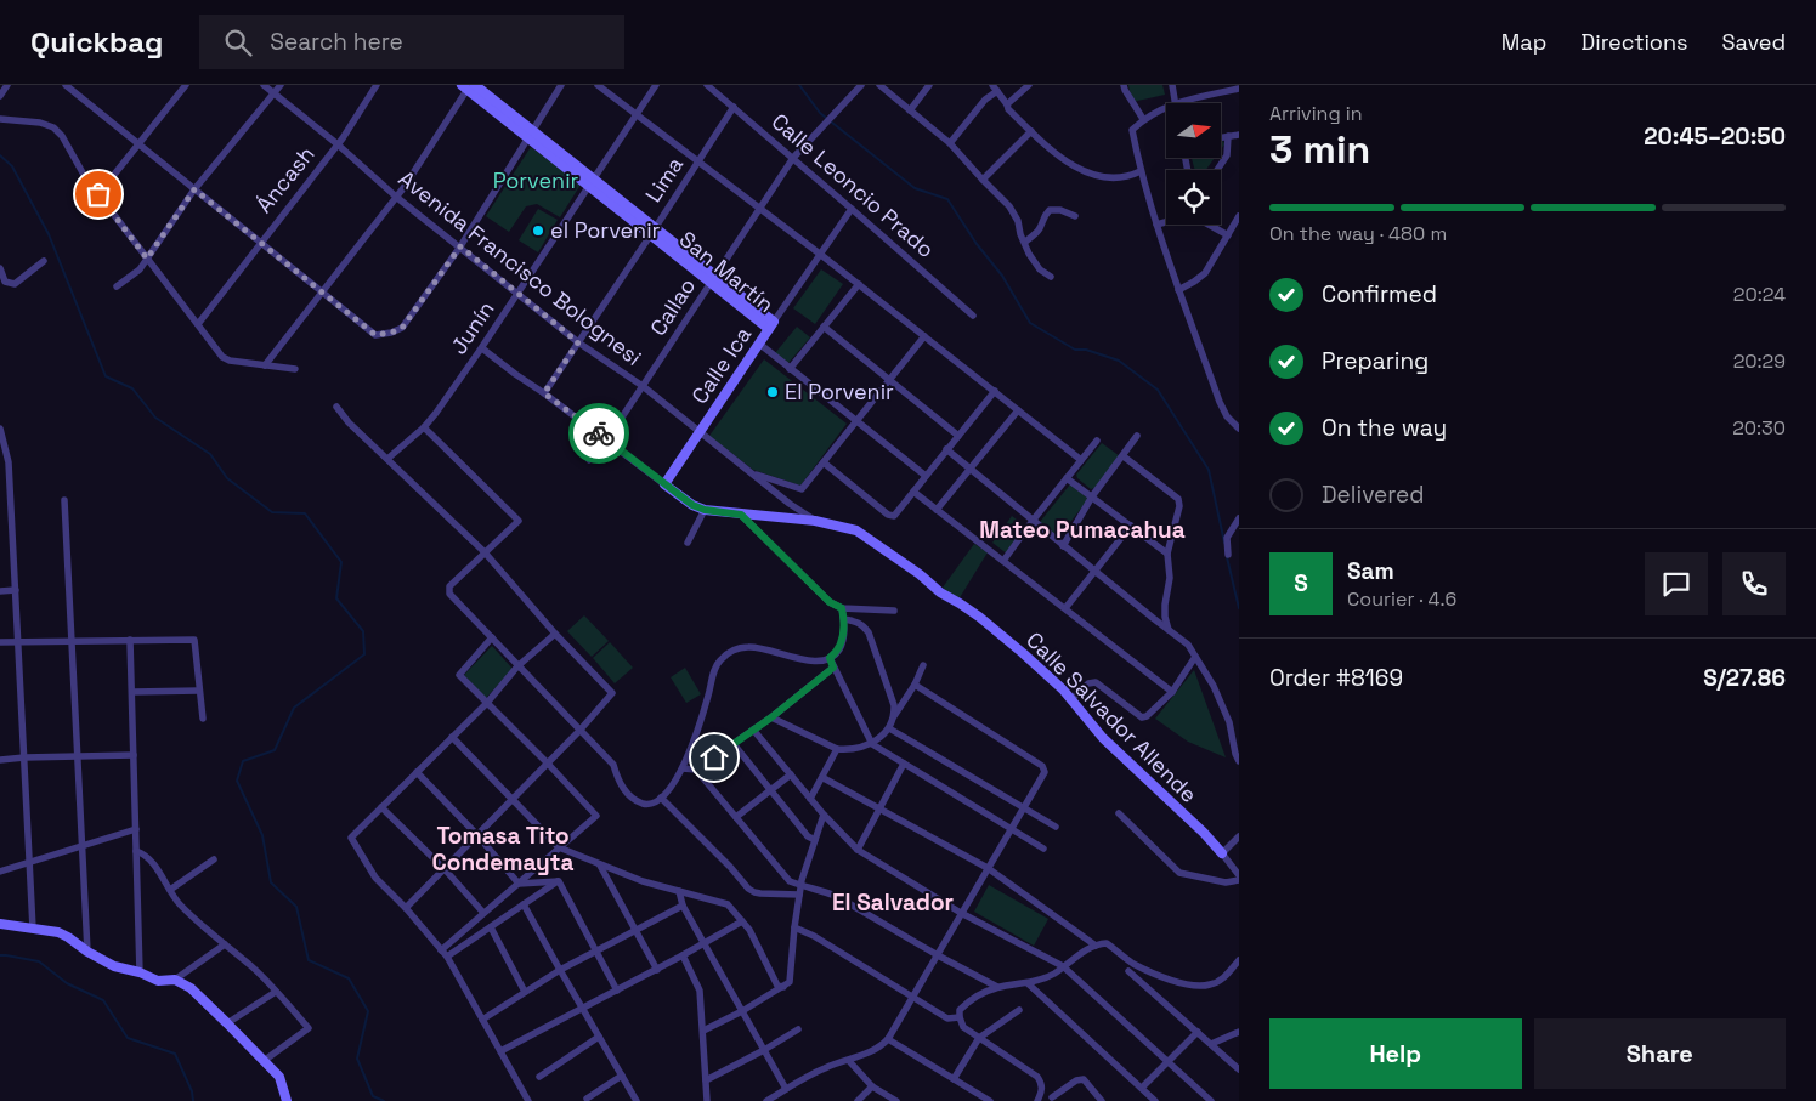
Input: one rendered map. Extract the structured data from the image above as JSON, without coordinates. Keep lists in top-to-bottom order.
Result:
{
  "streets": {
    "street": [
      "Áncash",
      "Lima",
      "Calle Leoncio Prado",
      "Avenida Francisco Bolognesi",
      "San Martín",
      "Callao",
      "Junín",
      "Calle Ica",
      "Calle Salvador Allende"
    ]
  },
  "crossings": [
    ["Áncash", "Avenida Francisco Bolognesi"],
    ["Lima", "Calle Leoncio Prado"],
    ["Lima", "Avenida Francisco Bolognesi"],
    ["Lima", "San Martín"],
    ["Calle Leoncio Prado", "Callao"],
    ["Calle Leoncio Prado", "Calle Ica"],
    ["Avenida Francisco Bolognesi", "Callao"],
    ["Avenida Francisco Bolognesi", "Junín"],
    ["Avenida Francisco Bolognesi", "Calle Ica"],
    ["Avenida Francisco Bolognesi", "Calle Salvador Allende"],
    ["San Martín", "Callao"],
    ["San Martín", "Junín"],
    ["San Martín", "Calle Ica"]
  ],
  "districts": ["Mateo Pumacahua", "Tomasa Tito Condemayta", "El Salvador"],
  "parks": ["Porvenir"],
  "places": ["el Porvenir", "El Porvenir"],
  "north": "right",
  "page": {
    "header": "Quickbag",
    "search": "Search here",
    "nav": ["Map", "Directions", "Saved"],
    "heading": ["3 min", "Arriving in", "20:45–20:50"],
    "panel": [
      "Sam",
      "Courier · 4.6",
      "Order #8169",
      "S/27.86"
    ],
    "bar": "On the way · 480 m",
    "list": [
      ["Confirmed", "20:24"],
      ["Preparing", "20:29"],
      ["On the way", "20:30"],
      "Delivered"
    ],
    "round": "S",
    "buttons": ["Help", "Share"]
  }
}
